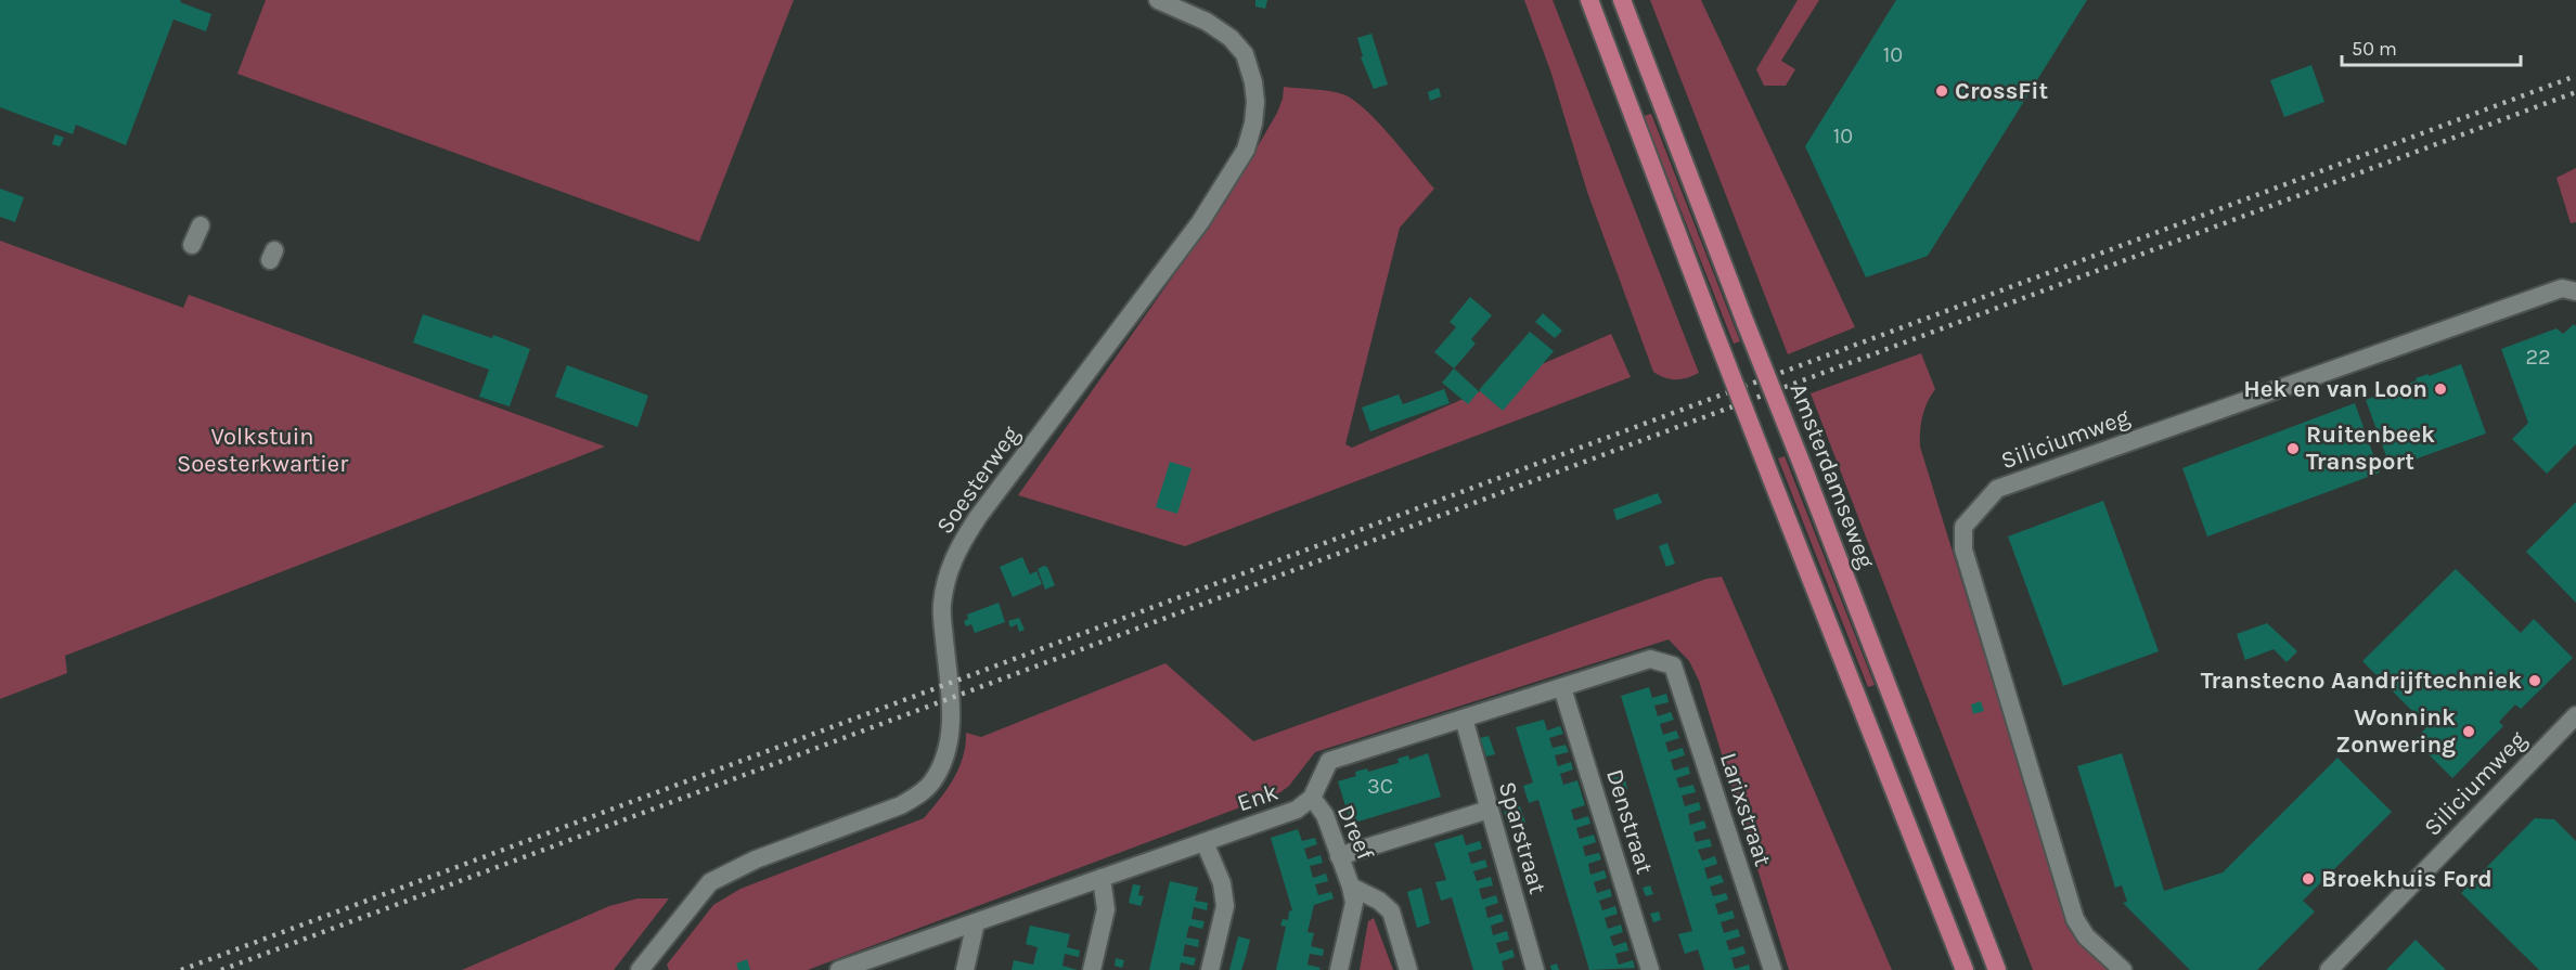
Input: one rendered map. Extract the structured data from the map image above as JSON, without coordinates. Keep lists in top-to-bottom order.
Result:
{
  "streets": {
    "main road": ["Amsterdamseweg"],
    "street": [
      "Siliciumweg",
      "Soesterweg",
      "Enk",
      "Larixstraat",
      "Denstraat",
      "Dreef",
      "Sparstraat"
    ]
  },
  "crossings": [
    ["Enk", "Larixstraat"],
    ["Enk", "Denstraat"],
    ["Enk", "Dreef"],
    ["Enk", "Sparstraat"]
  ],
  "parks": ["Volkstuin Soesterkwartier"],
  "places": [
    "CrossFit",
    "Hek en van Loon",
    "Ruitenbeek Transport",
    "Transtecno Aandrijftechniek",
    "Wonnink Zonwering",
    "Broekhuis Ford"
  ],
  "house_numbers": [
    "10",
    "10",
    "22",
    "3C"
  ],
  "scale_bar": "50 m"
}
